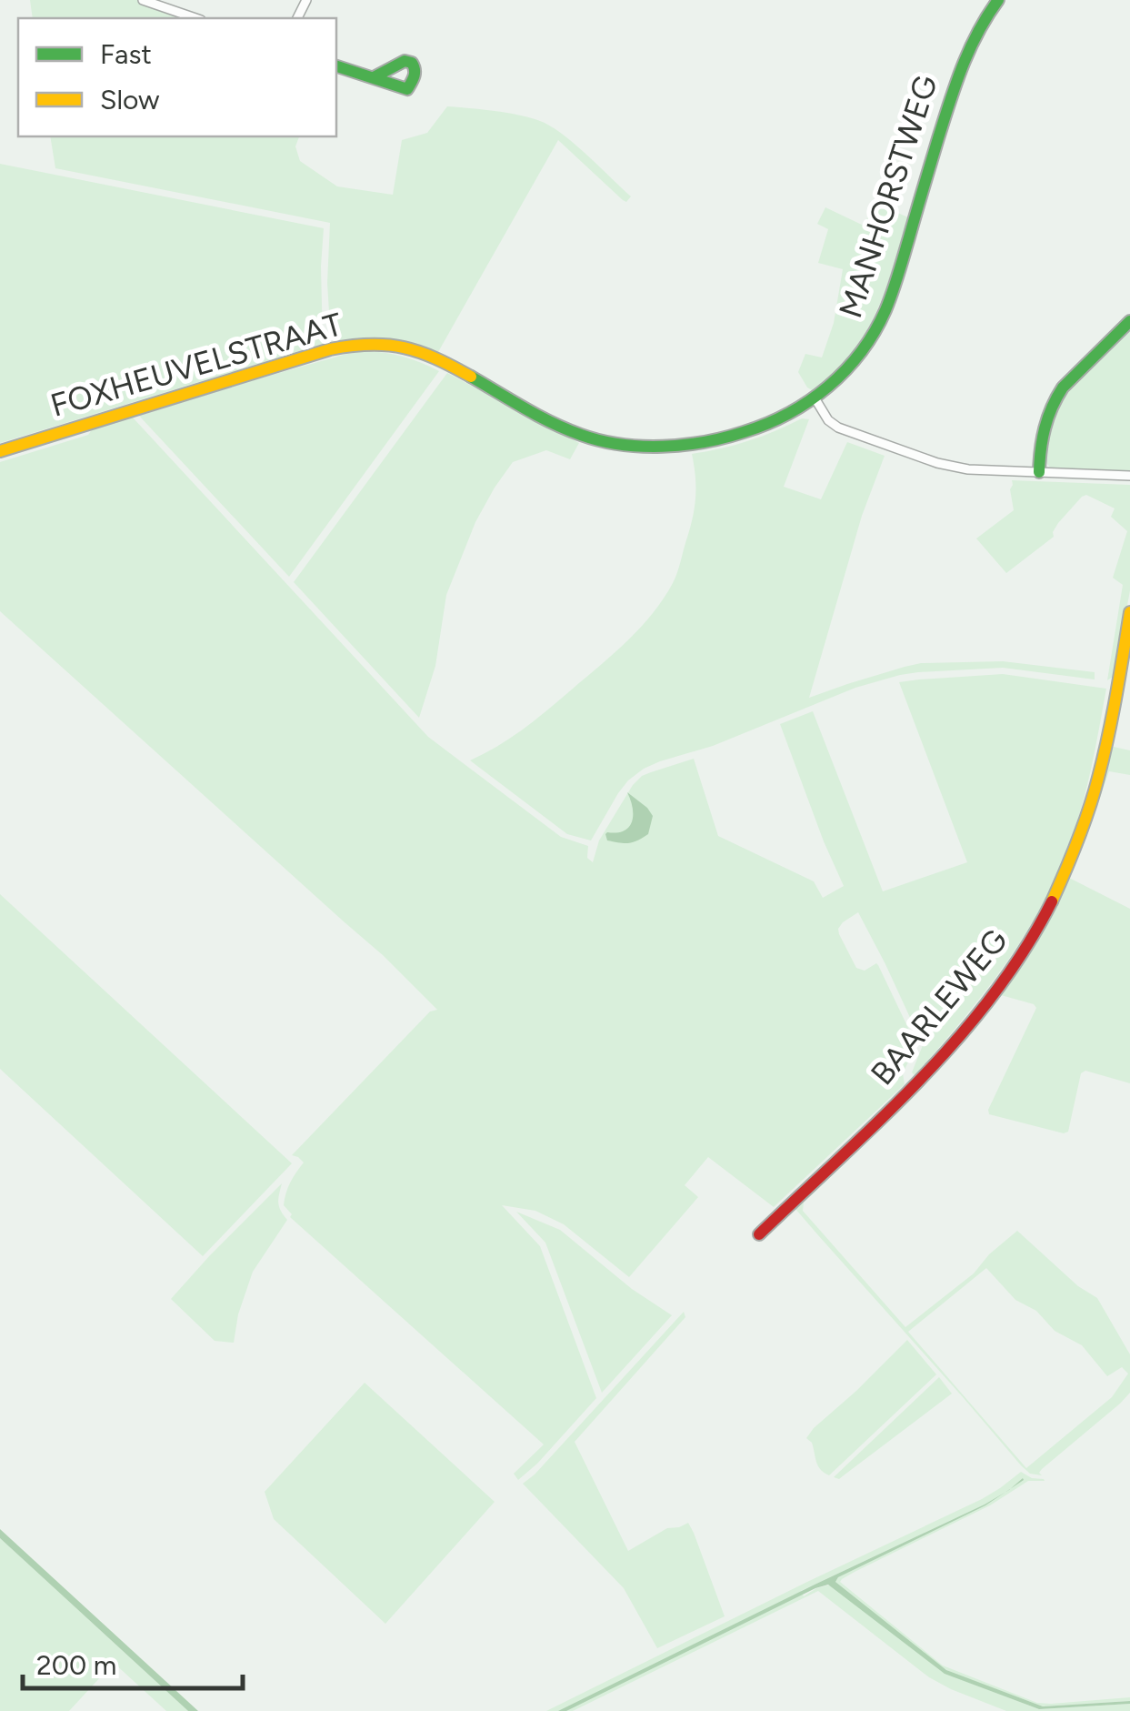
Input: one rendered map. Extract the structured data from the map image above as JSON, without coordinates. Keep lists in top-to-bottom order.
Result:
{
  "streets": {
    "street": ["MANHORSTWEG", "FOXHEUVELSTRAAT", "BAARLEWEG"]
  },
  "crossings": [
    ["MANHORSTWEG", "FOXHEUVELSTRAAT"]
  ],
  "legend": ["Fast", "Slow"],
  "scale_bar": "200 m"
}
